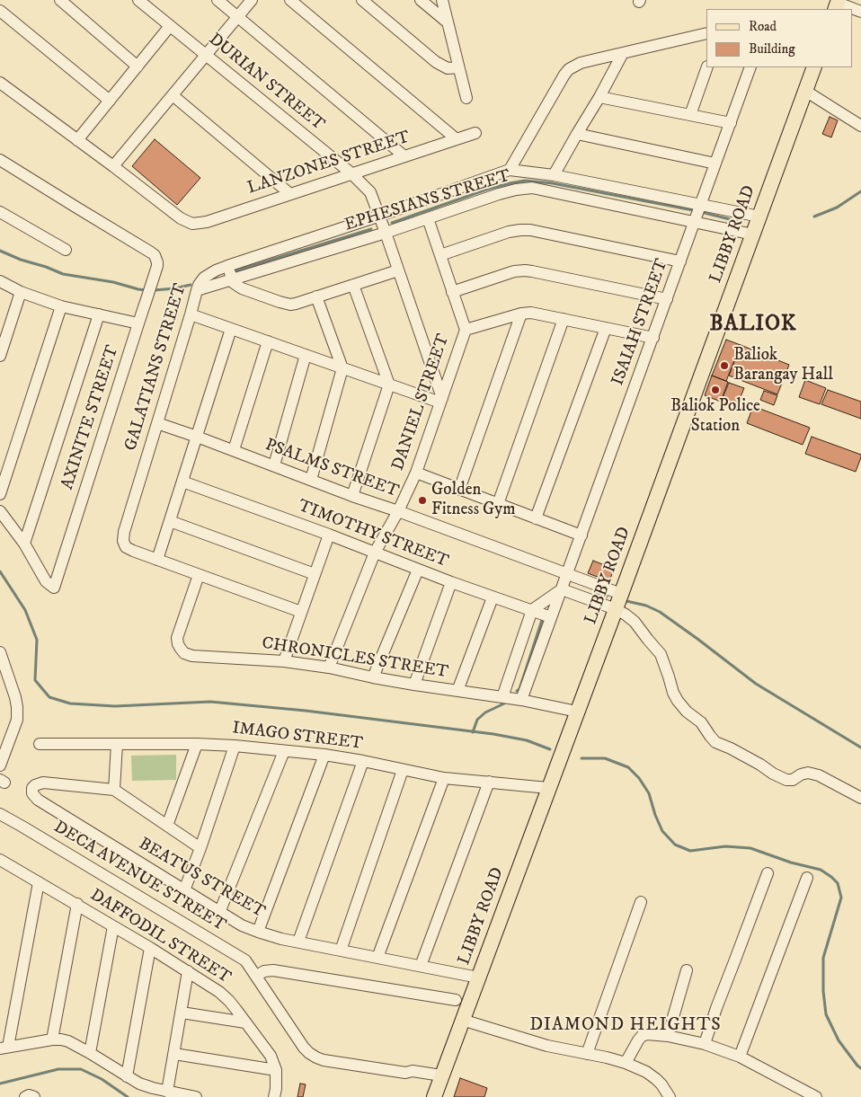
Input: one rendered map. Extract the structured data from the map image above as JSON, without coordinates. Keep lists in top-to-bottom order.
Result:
{
  "streets": {
    "main road": ["LIBBY ROAD"],
    "street": [
      "DURIAN STREET",
      "LANZONES STREET",
      "EPHESIANS STREET",
      "ISAIAH STREET",
      "GALATIANS STREET",
      "DANIEL STREET",
      "AXINITE STREET",
      "PSALMS STREET",
      "TIMOTHY STREET",
      "CHRONICLES STREET",
      "IMAGO STREET",
      "DECA AVENUE STREET",
      "BEATUS STREET",
      "DAFFODIL STREET"
    ]
  },
  "crossings": [
    ["DURIAN STREET", "LANZONES STREET"],
    ["DURIAN STREET", "GALATIANS STREET"],
    ["EPHESIANS STREET", "LIBBY ROAD"],
    ["EPHESIANS STREET", "ISAIAH STREET"],
    ["EPHESIANS STREET", "GALATIANS STREET"],
    ["EPHESIANS STREET", "DANIEL STREET"],
    ["LIBBY ROAD", "PSALMS STREET"],
    ["LIBBY ROAD", "CHRONICLES STREET"],
    ["LIBBY ROAD", "IMAGO STREET"],
    ["LIBBY ROAD", "DECA AVENUE STREET"],
    ["LIBBY ROAD", "BEATUS STREET"],
    ["ISAIAH STREET", "PSALMS STREET"],
    ["ISAIAH STREET", "TIMOTHY STREET"],
    ["ISAIAH STREET", "CHRONICLES STREET"],
    ["GALATIANS STREET", "PSALMS STREET"],
    ["DANIEL STREET", "PSALMS STREET"],
    ["DANIEL STREET", "TIMOTHY STREET"],
    ["DANIEL STREET", "CHRONICLES STREET"]
  ],
  "districts": ["BALIOK", "DIAMOND HEIGHTS"],
  "places": ["Baliok Barangay Hall", "Baliok Police Station", "Golden Fitness Gym"],
  "legend": ["Road", "Building"]
}
